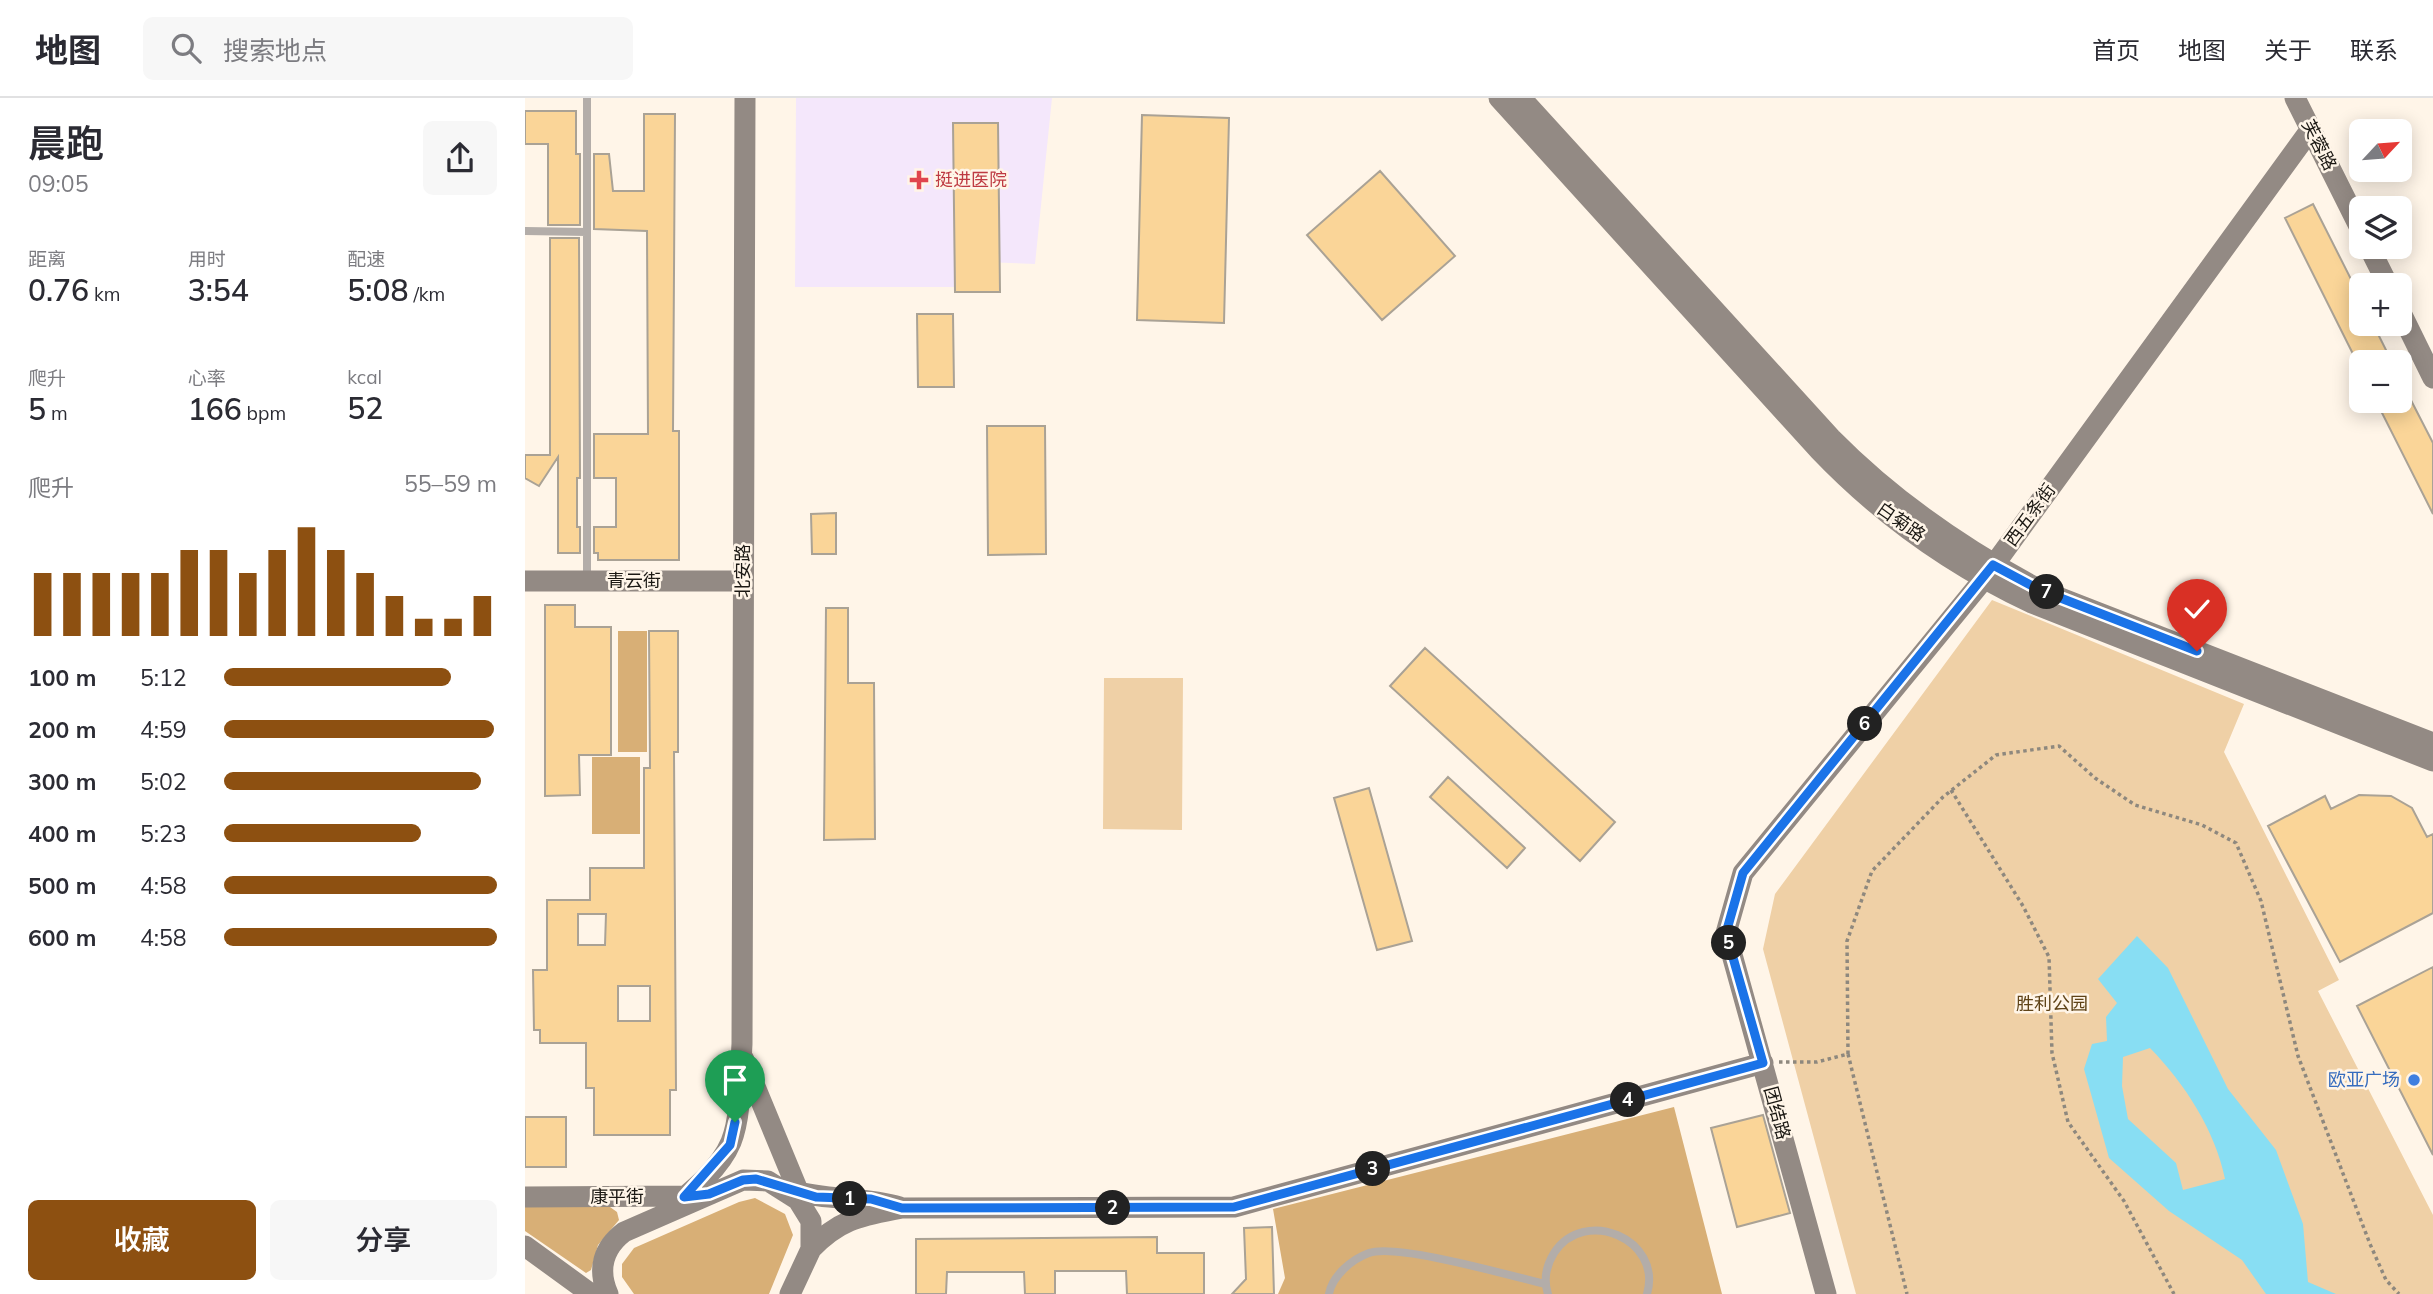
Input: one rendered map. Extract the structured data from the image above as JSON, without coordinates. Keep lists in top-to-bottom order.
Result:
{
  "streets": {
    "street": [
      "芙蓉路",
      "西五条街",
      "白菊路",
      "北安路",
      "青云街",
      "团结路",
      "康平街"
    ]
  },
  "crossings": [
    ["芙蓉路", "西五条街"],
    ["西五条街", "白菊路"],
    ["西五条街", "团结路"],
    ["北安路", "青云街"]
  ],
  "parks": ["胜利公园"],
  "places": {
    "health": ["挺进医院"],
    "other": ["欧亚广场"]
  },
  "north": "top right",
  "page": {
    "header": "地图",
    "search": "搜索地点",
    "nav": [
      "首页",
      "地图",
      "关于",
      "联系"
    ],
    "heading": ["晨跑", "09:05"],
    "map_buttons": ["+", "−"],
    "stats": [
      ["距离", "0.76 km"],
      ["用时", "3:54"],
      ["配速", "5:08 /km"],
      ["爬升", "5 m"],
      ["心率", "166 bpm"],
      ["kcal", "52"]
    ],
    "chart": ["爬升", "55–59 m"],
    "pins": [
      "7",
      "6",
      "5",
      "4",
      "3",
      "1",
      "2"
    ],
    "list": [
      {
        "name": "100 m",
        "note": "5:12"
      },
      {
        "name": "200 m",
        "note": "4:59"
      },
      {
        "name": "300 m",
        "note": "5:02"
      },
      {
        "name": "400 m",
        "note": "5:23"
      },
      {
        "name": "500 m",
        "note": "4:58"
      },
      {
        "name": "600 m",
        "note": "4:58"
      }
    ],
    "buttons": ["收藏", "分享"]
  }
}
